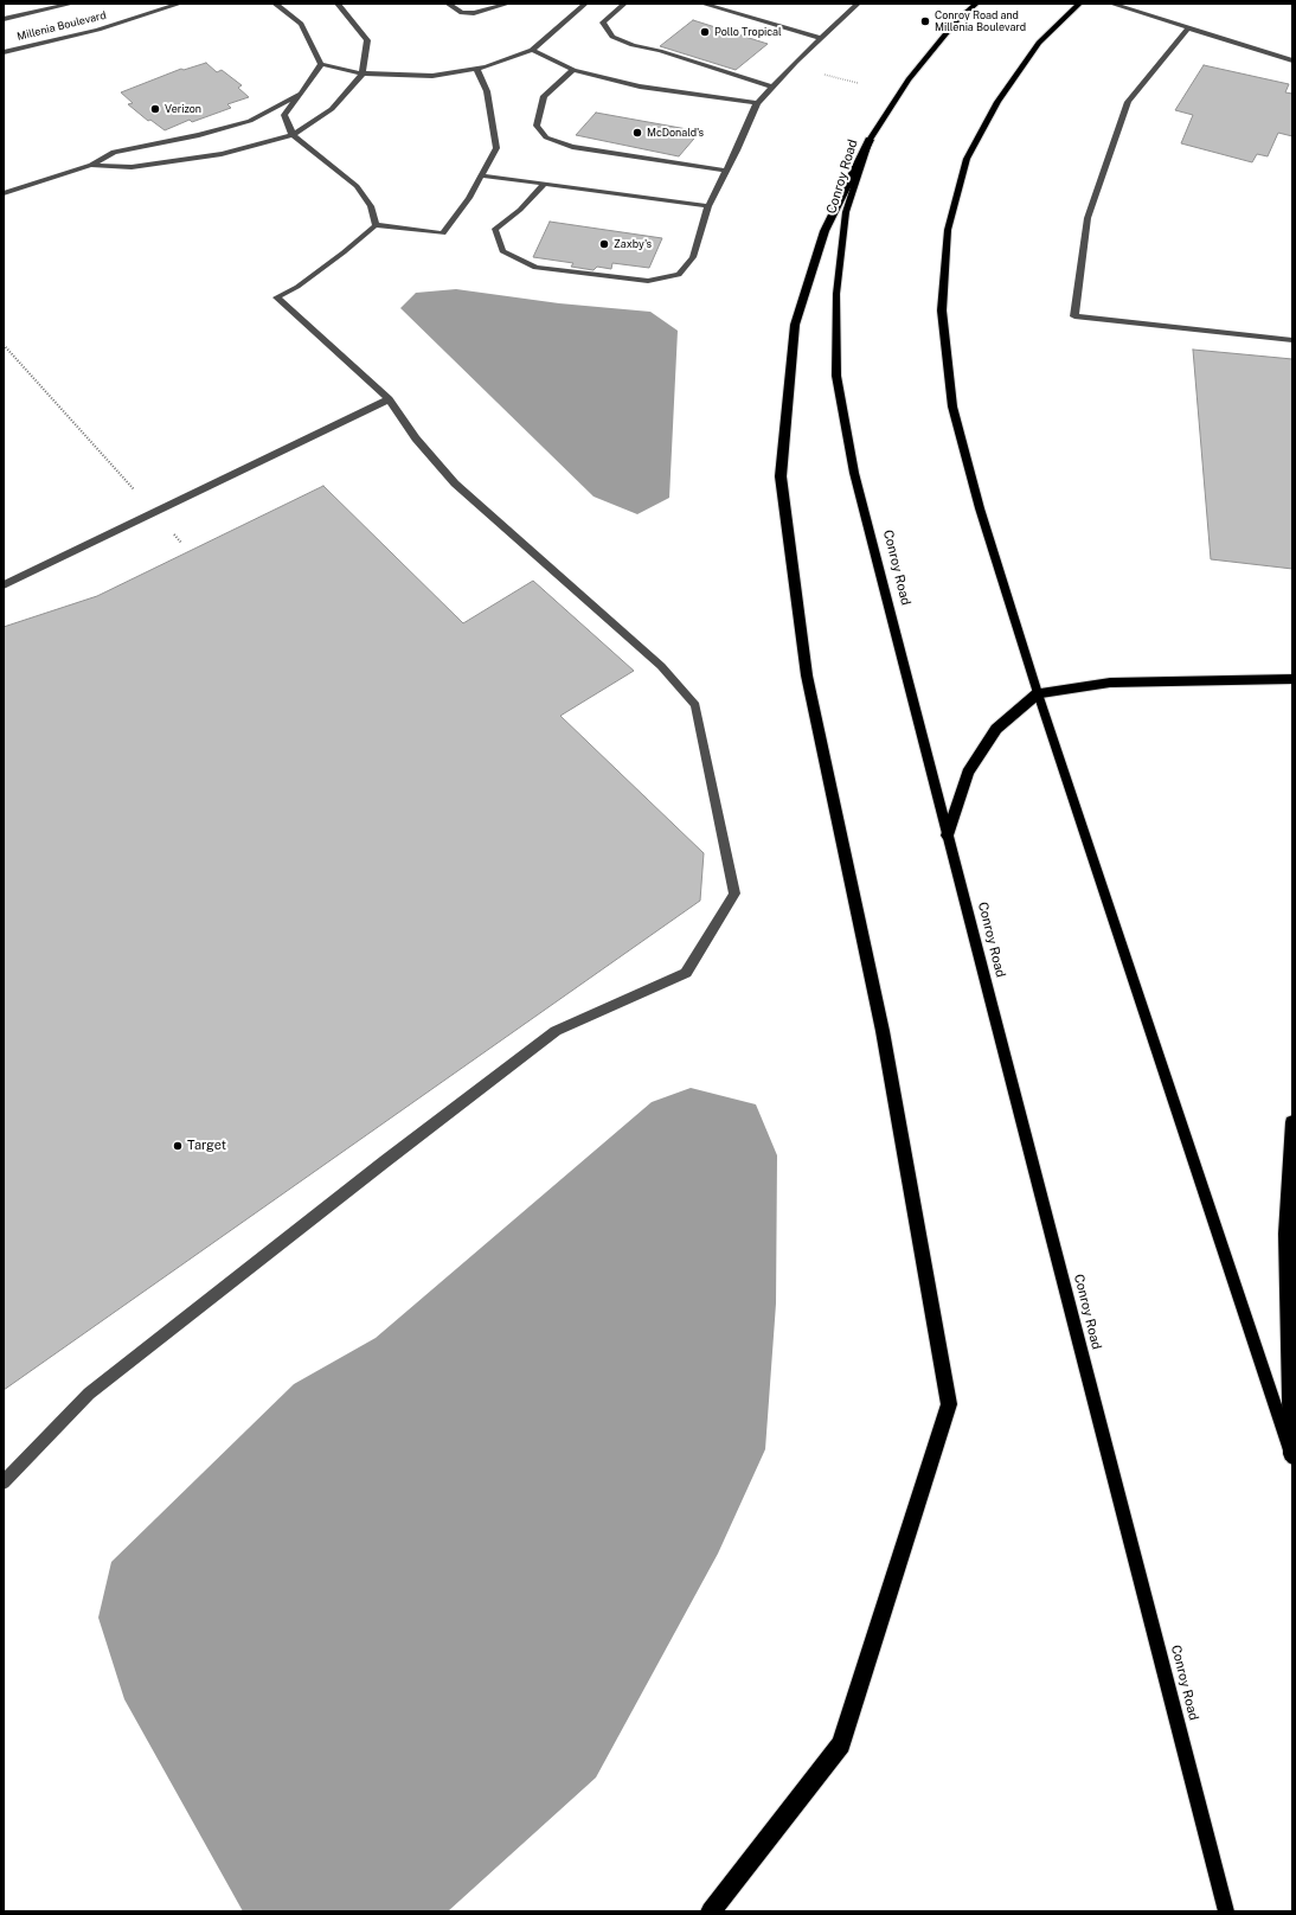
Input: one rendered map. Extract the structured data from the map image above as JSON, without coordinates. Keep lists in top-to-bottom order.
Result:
{
  "streets": {
    "main road": ["Conroy Road"],
    "street": ["Millenia Boulevard"]
  },
  "places": [
    "Conroy Road and Millenia Boulevard",
    "Pollo Tropical",
    "Verizon",
    "McDonald's",
    "Zaxby's",
    "Target"
  ]
}
